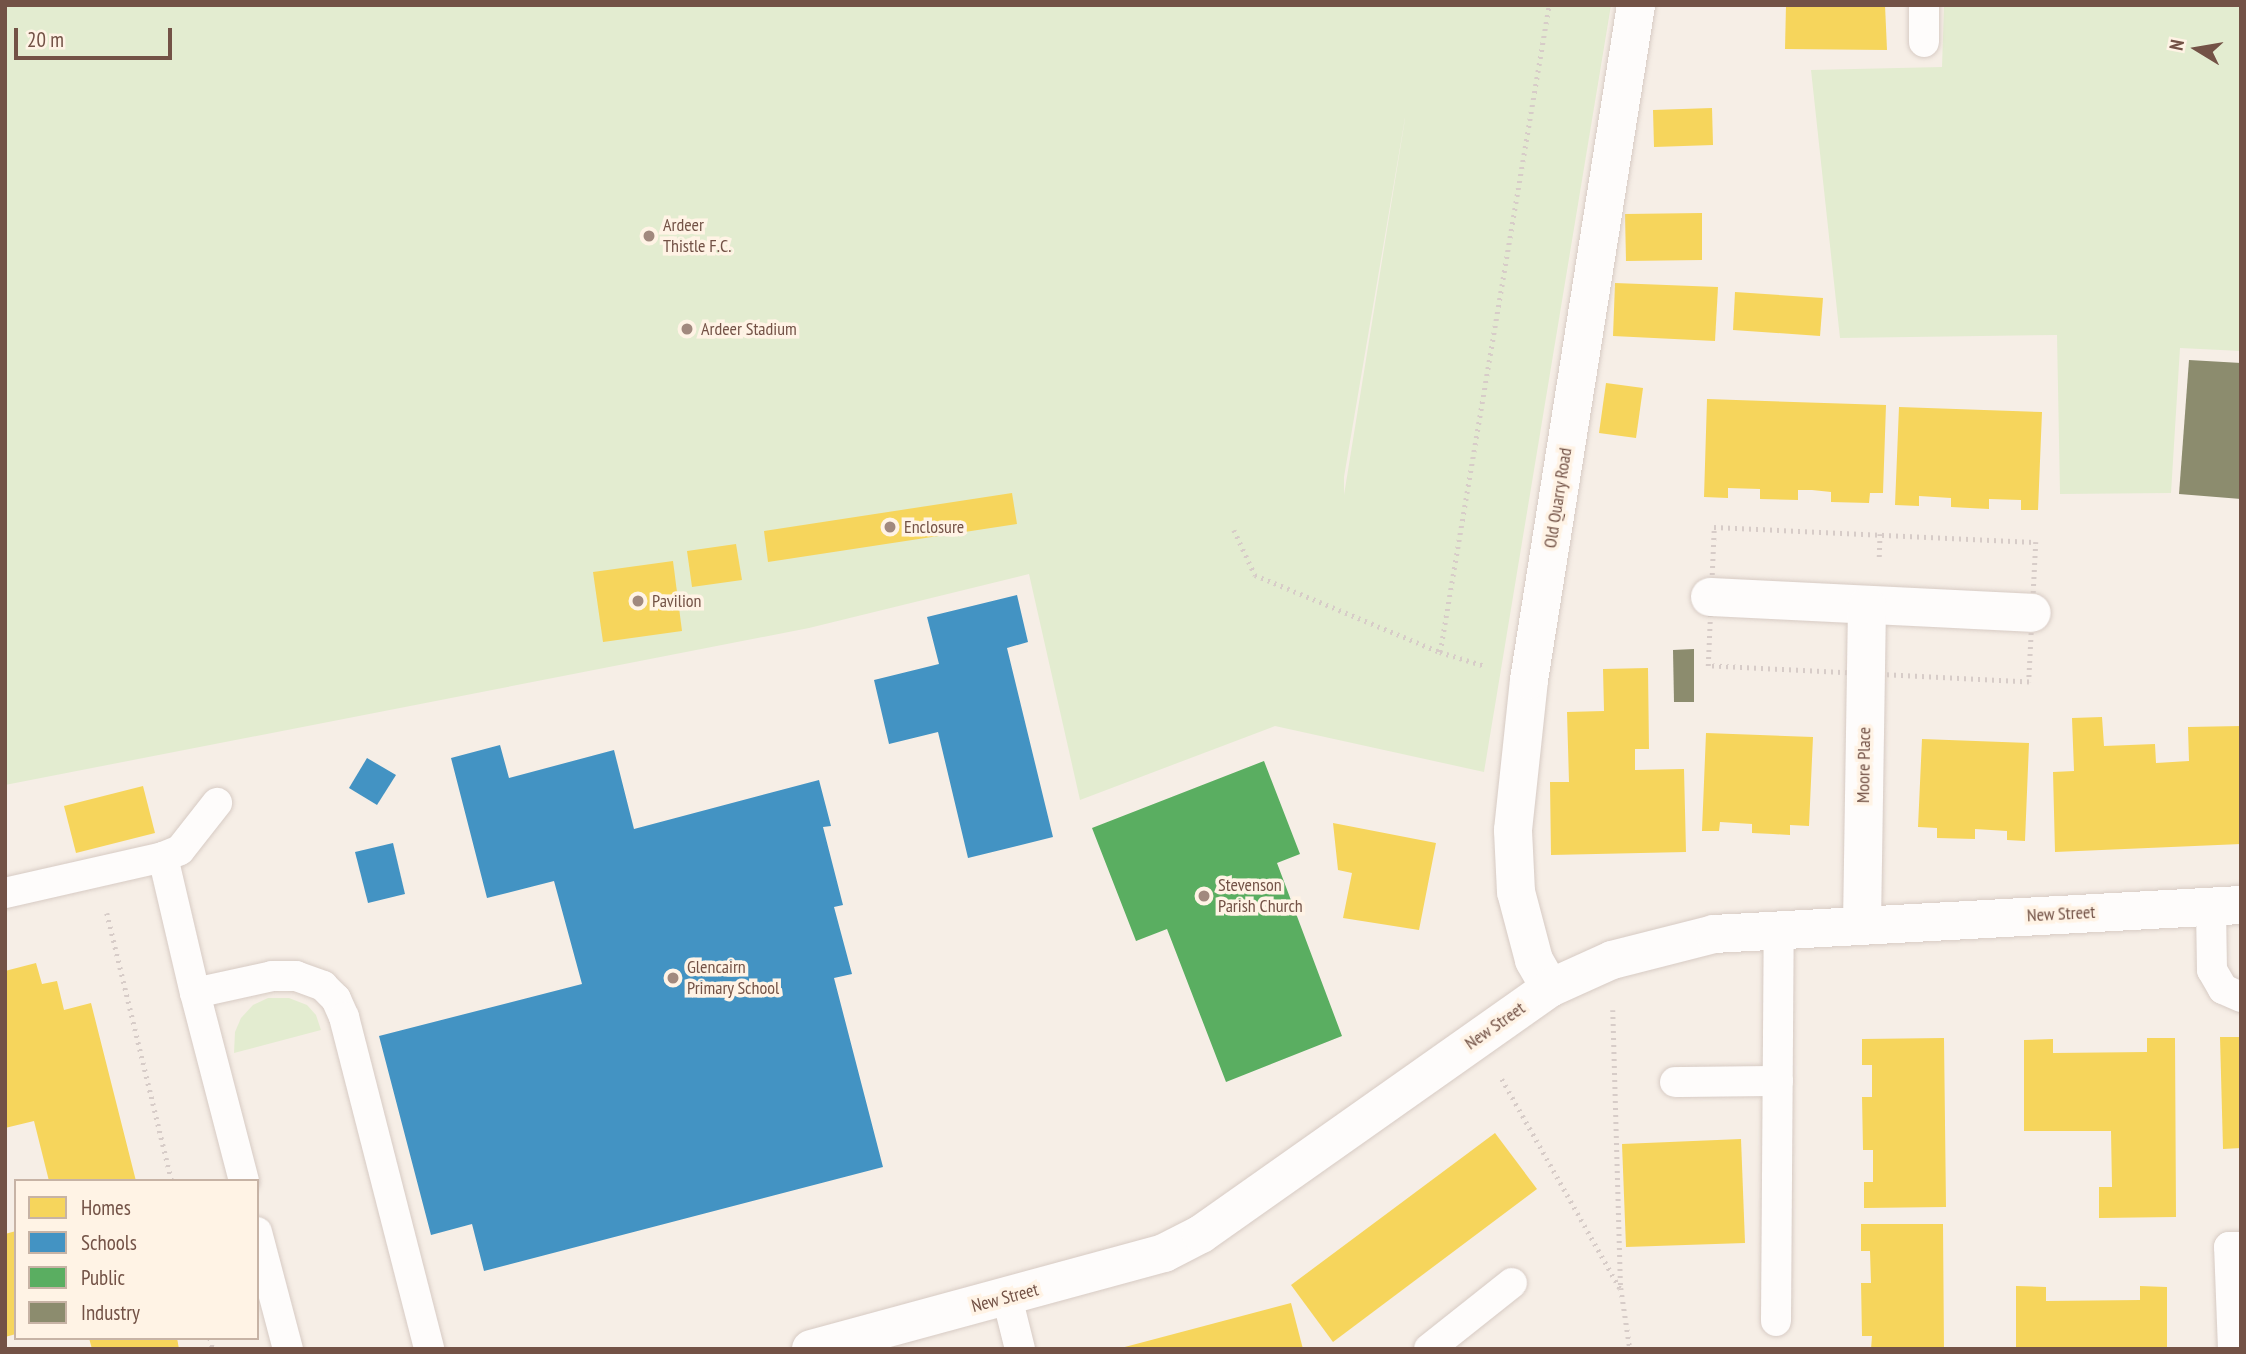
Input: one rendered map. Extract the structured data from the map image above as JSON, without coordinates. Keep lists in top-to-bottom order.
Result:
{
  "streets": {
    "street": ["Old Quarry Road", "Moore Place", "New Street"]
  },
  "crossings": [
    ["Old Quarry Road", "New Street"],
    ["Moore Place", "New Street"]
  ],
  "places": [
    "Ardeer Thistle F.C.",
    "Ardeer Stadium",
    "Enclosure",
    "Pavilion",
    "Stevenson Parish Church",
    "Glencairn Primary School"
  ],
  "legend": [
    "Homes",
    "Schools",
    "Public",
    "Industry"
  ],
  "scale_bar": "20 m",
  "north": "left"
}
